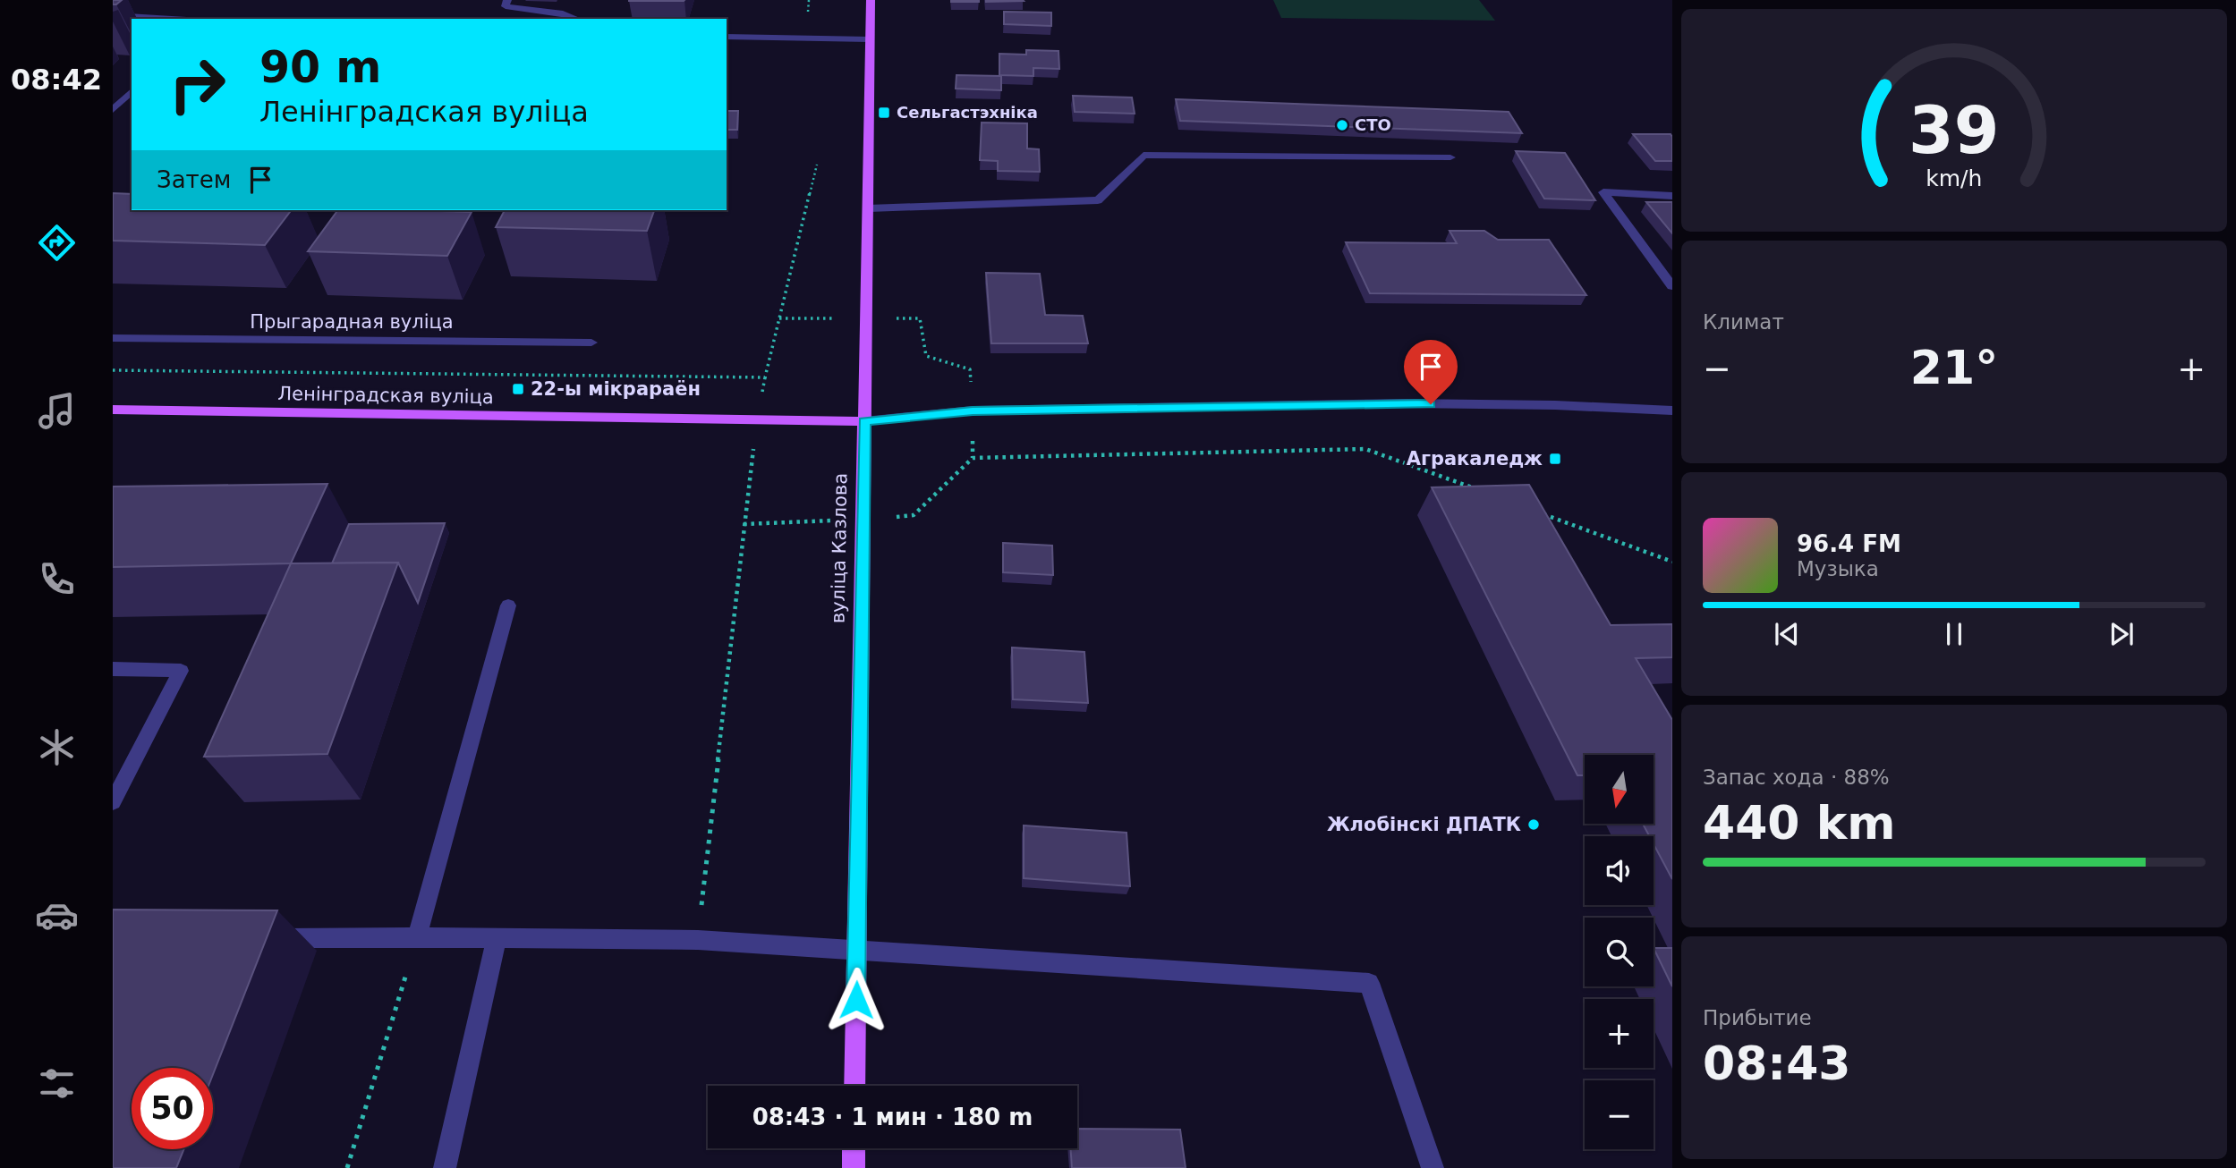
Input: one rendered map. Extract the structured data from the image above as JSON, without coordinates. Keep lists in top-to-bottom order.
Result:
{
  "streets": {
    "main road": ["Ленінградская вуліца", "вуліца Казлова"],
    "street": ["Прыгарадная вуліца"]
  },
  "crossings": [
    ["Ленінградская вуліца", "вуліца Казлова"]
  ],
  "places": {
    "transit": ["Сельгастэхніка", "22-ы мікрараён", "Агракаледж"],
    "other": ["СТО", "Жлобінскі ДПАТК"]
  },
  "north": "bottom",
  "page": {
    "tabs": "08:42",
    "turn": ["90 m", "Ленінградская вуліца"],
    "then": "Затем",
    "tile": [
      "Климат",
      ["Запас хода · 88%", "440 km"],
      ["Прибытие", "08:43"]
    ],
    "heat": ["−", "21°", "+"],
    "song": ["96.4 FM", "Музыка"],
    "map_buttons": ["+", "−"],
    "limit": "50",
    "trip": "08:43 · 1 мин · 180 m",
    "gauge": ["39", "km/h"]
  }
}
